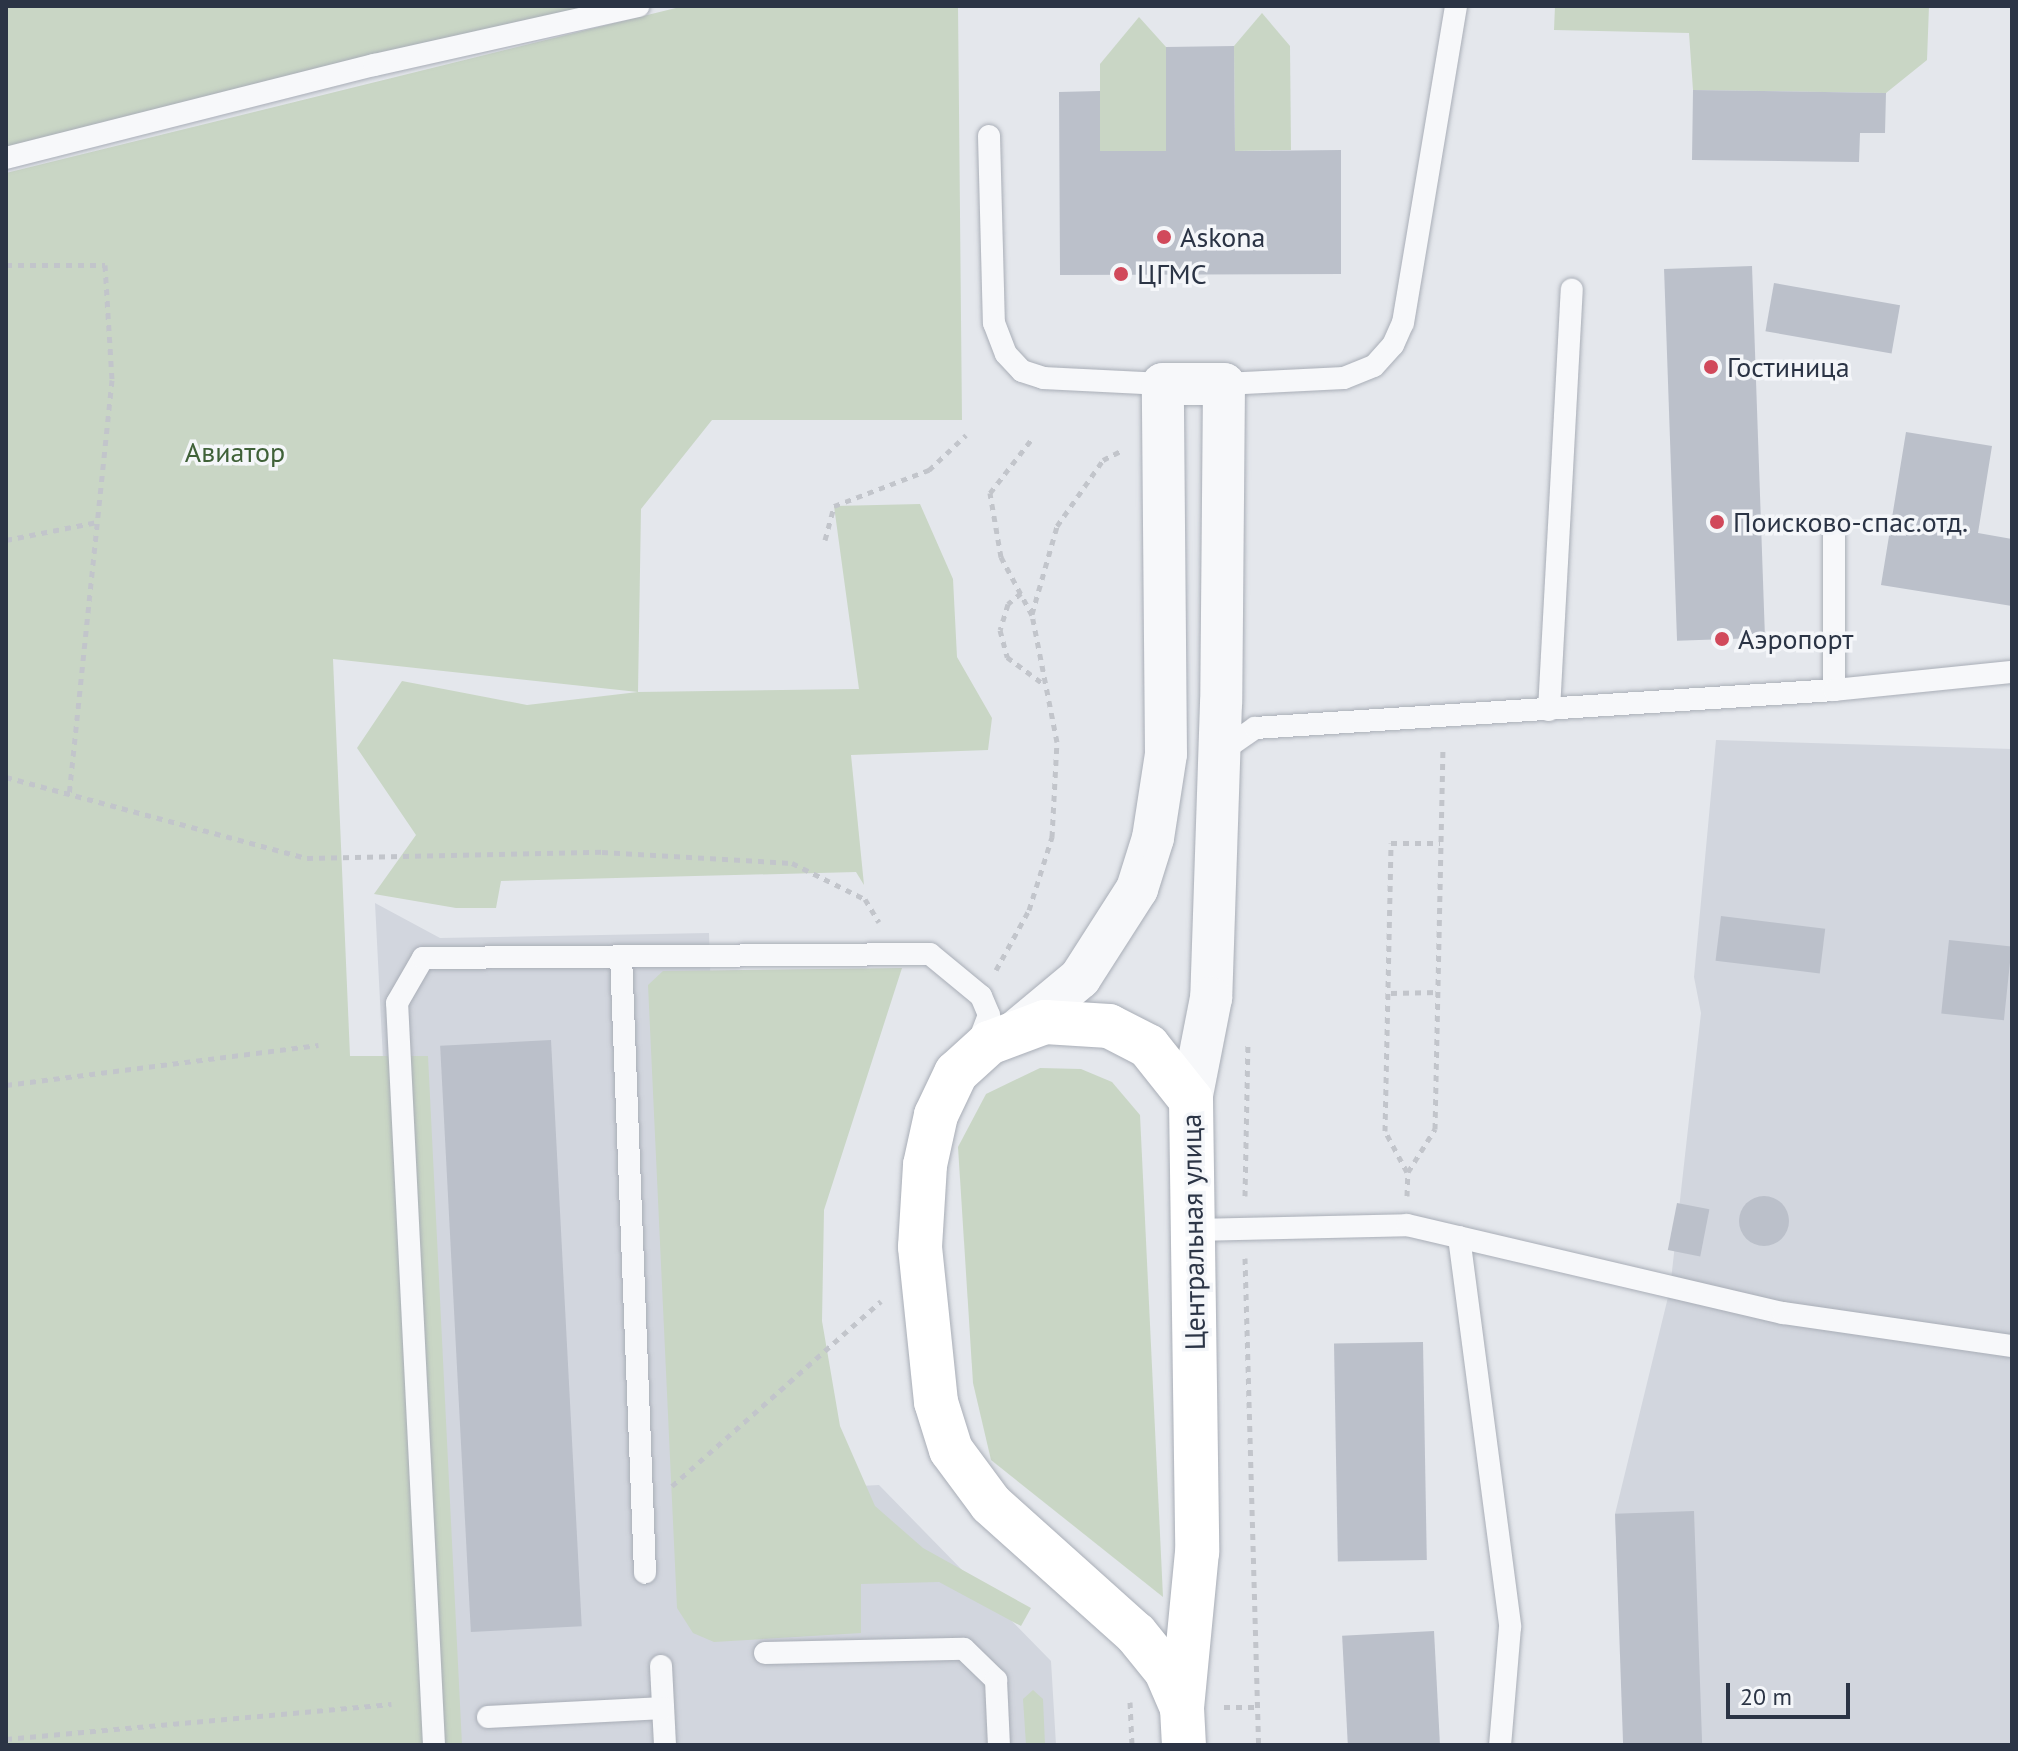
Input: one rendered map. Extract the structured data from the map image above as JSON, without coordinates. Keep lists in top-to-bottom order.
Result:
{
  "streets": {
    "main road": ["Центральная улица"]
  },
  "parks": ["Авиатор"],
  "places": [
    "Askona",
    "ЦГМС",
    "Гостиница",
    "Поисково-спас.отд.",
    "Аэропорт"
  ],
  "scale_bar": "20 m"
}
